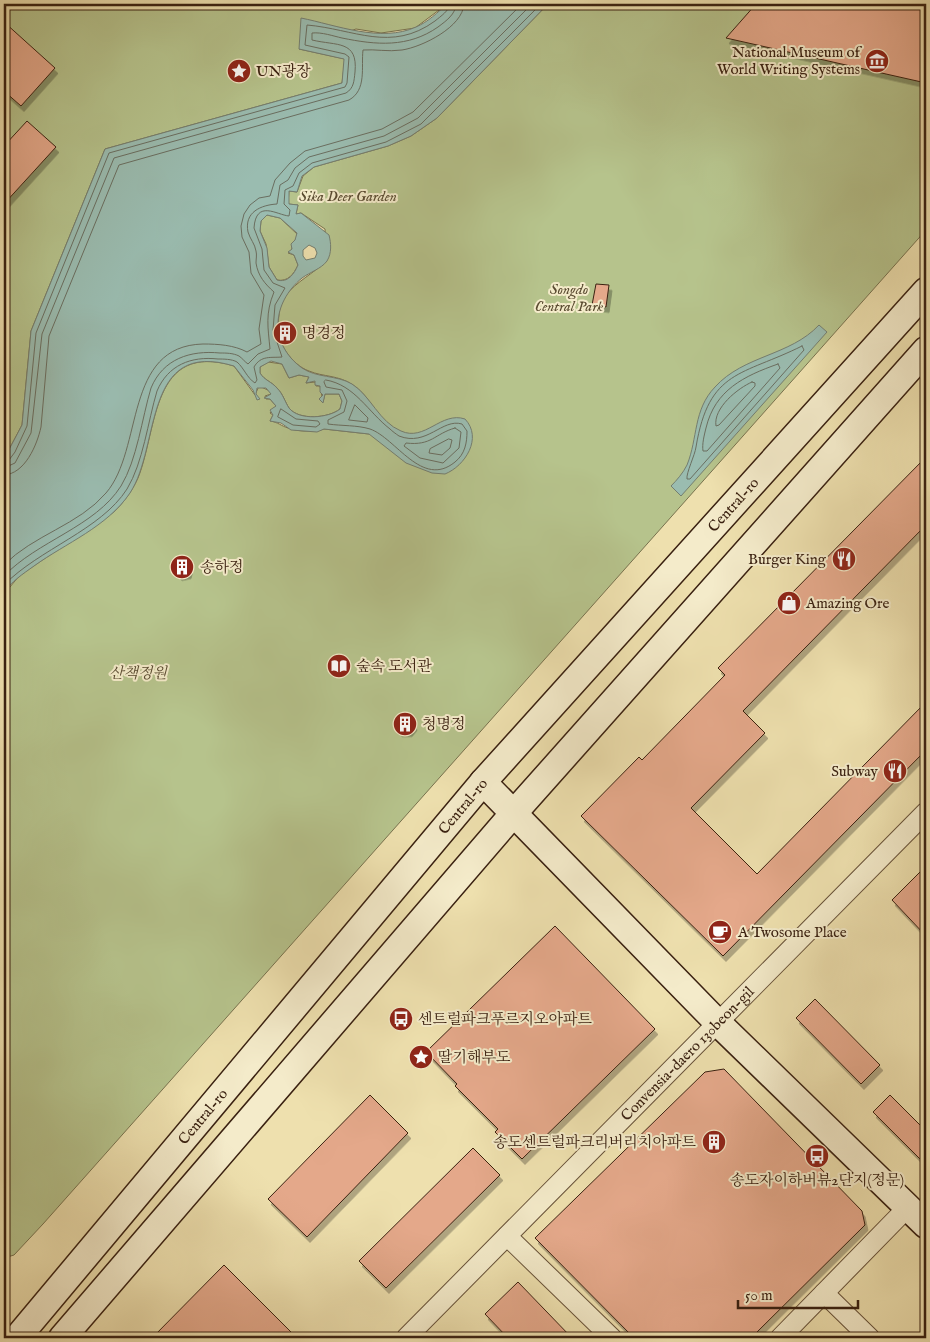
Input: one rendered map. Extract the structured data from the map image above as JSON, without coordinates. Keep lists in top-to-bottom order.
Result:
{
  "streets": {
    "main road": ["Central-ro"],
    "street": ["Convensia-daero 130beon-gil"]
  },
  "parks": ["Sika Deer Garden", "Songdo Central Park", "산책정원"],
  "places": {
    "museum": ["National Museum of World Writing Systems"],
    "place": ["UN광장", "딸기해부도"],
    "building": [
      "명경정",
      "송하정",
      "청명정",
      "송도센트럴파크리버리치아파트"
    ],
    "restaurant": ["Burger King", "Subway"],
    "shop": ["Amazing Ore"],
    "library": ["숲속 도서관"],
    "cafe": ["A Twosome Place"],
    "bus stop": ["센트럴파크푸르지오아파트", "송도자이하버뷰2단지(정문)"]
  },
  "scale_bar": "50 m"
}
